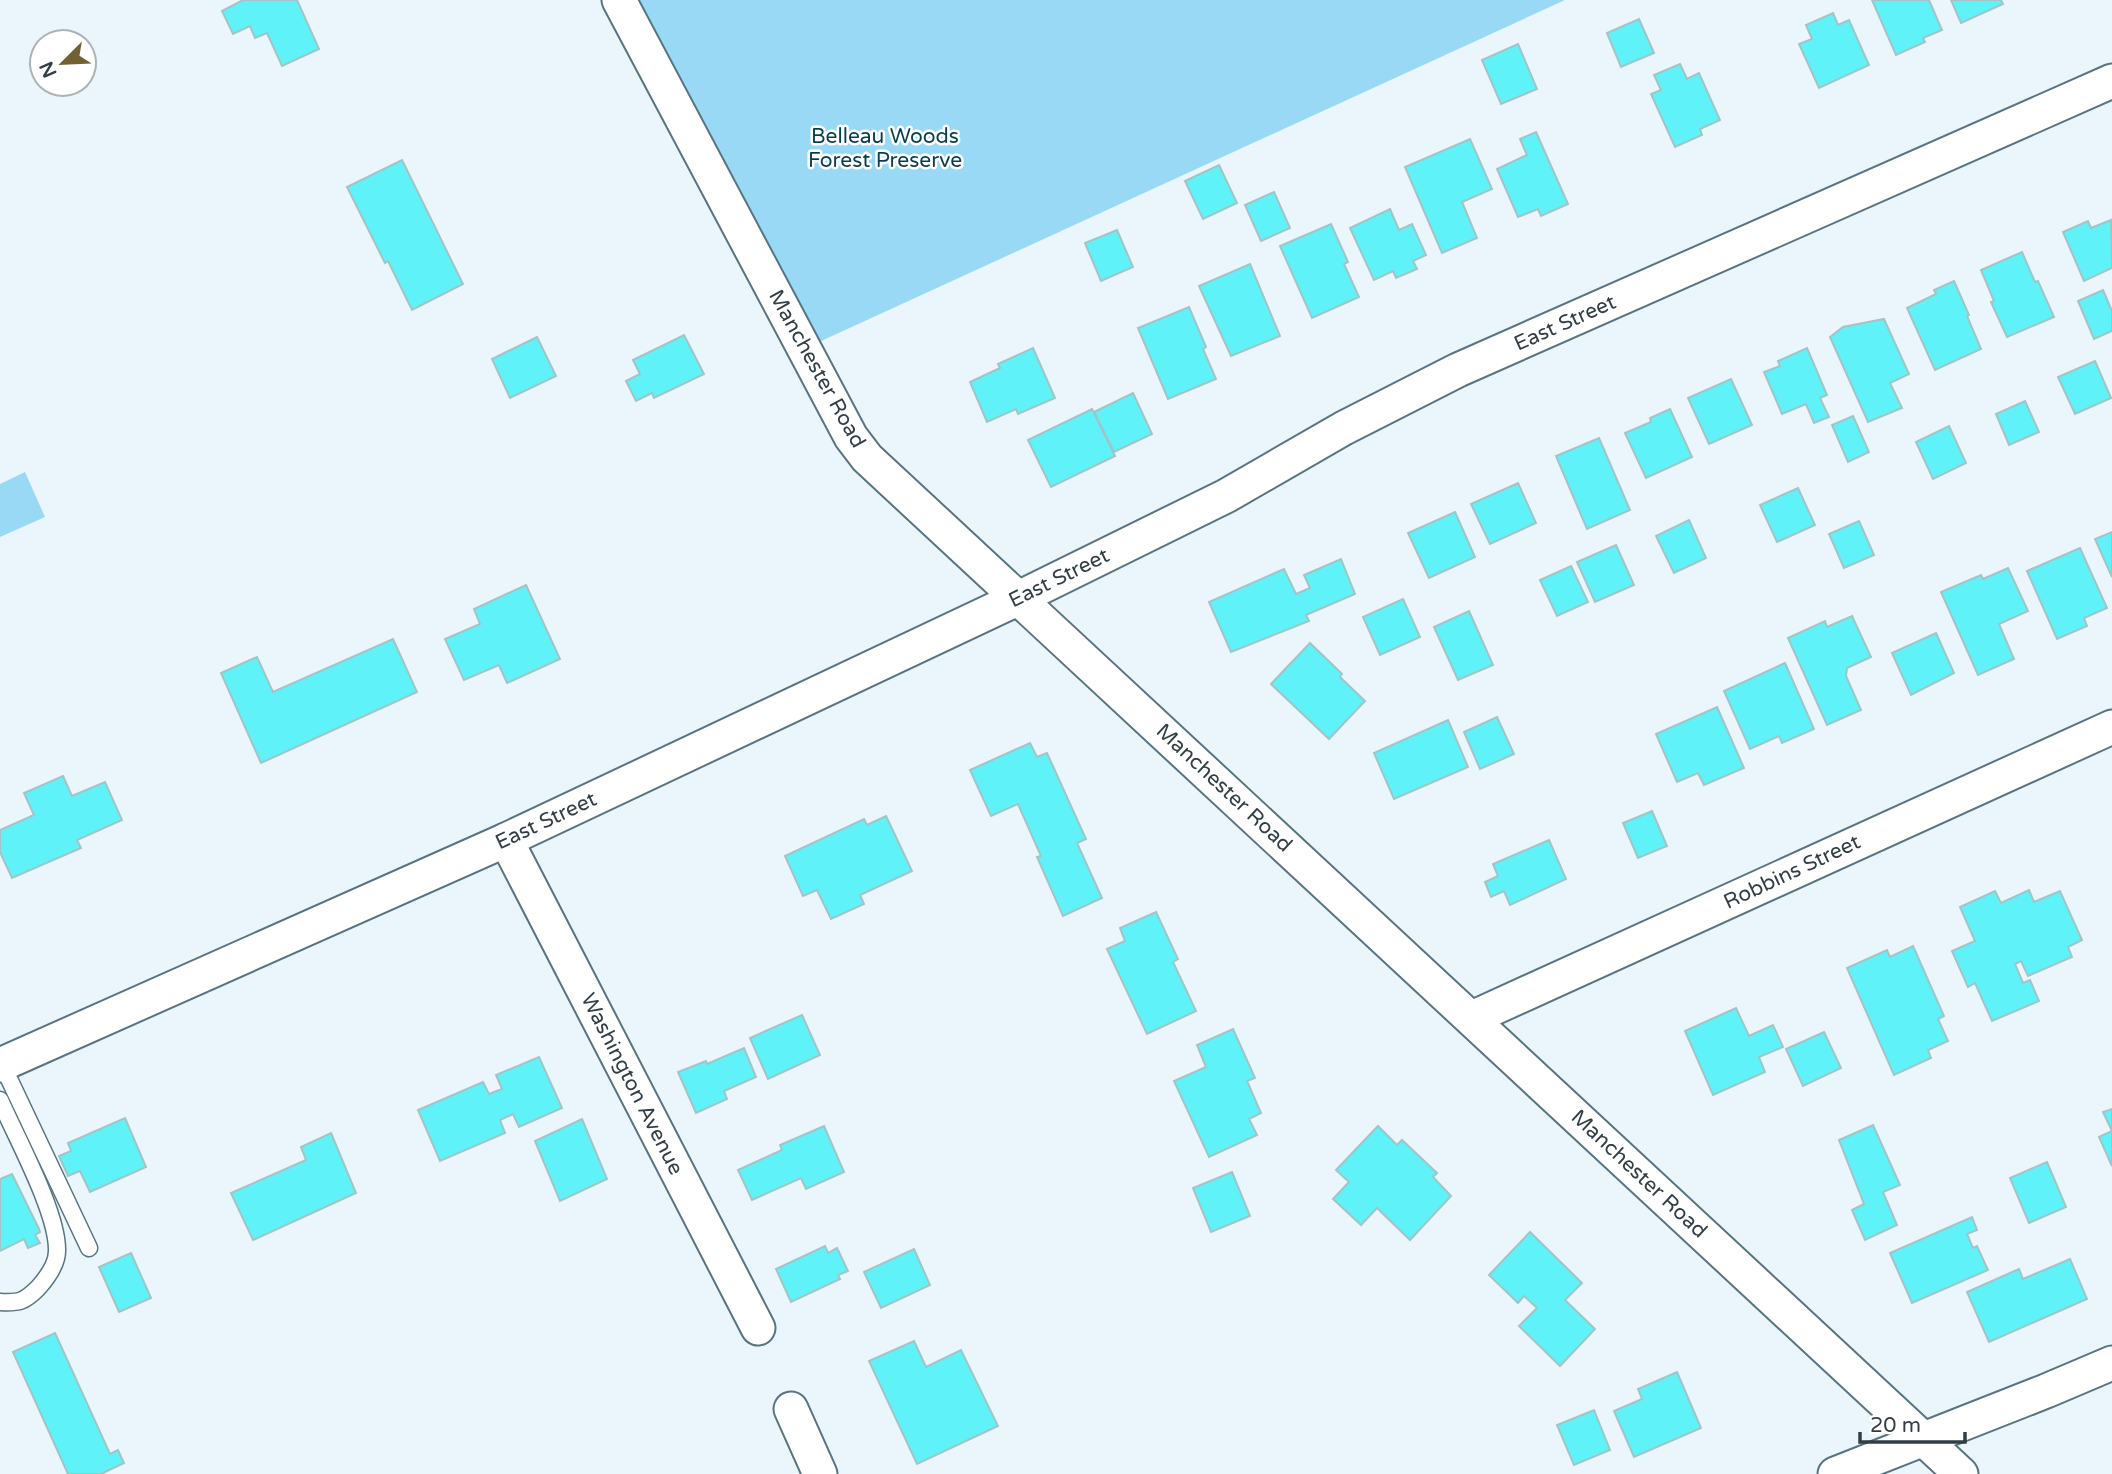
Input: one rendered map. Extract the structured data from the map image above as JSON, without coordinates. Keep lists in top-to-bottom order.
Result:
{
  "streets": {
    "street": [
      "East Street",
      "Manchester Road",
      "Robbins Street",
      "Washington Avenue"
    ]
  },
  "crossings": [
    ["East Street", "Manchester Road"],
    ["East Street", "Washington Avenue"],
    ["Manchester Road", "Robbins Street"]
  ],
  "parks": ["Belleau Woods Forest Preserve"],
  "scale_bar": "20 m",
  "north": "bottom left"
}
